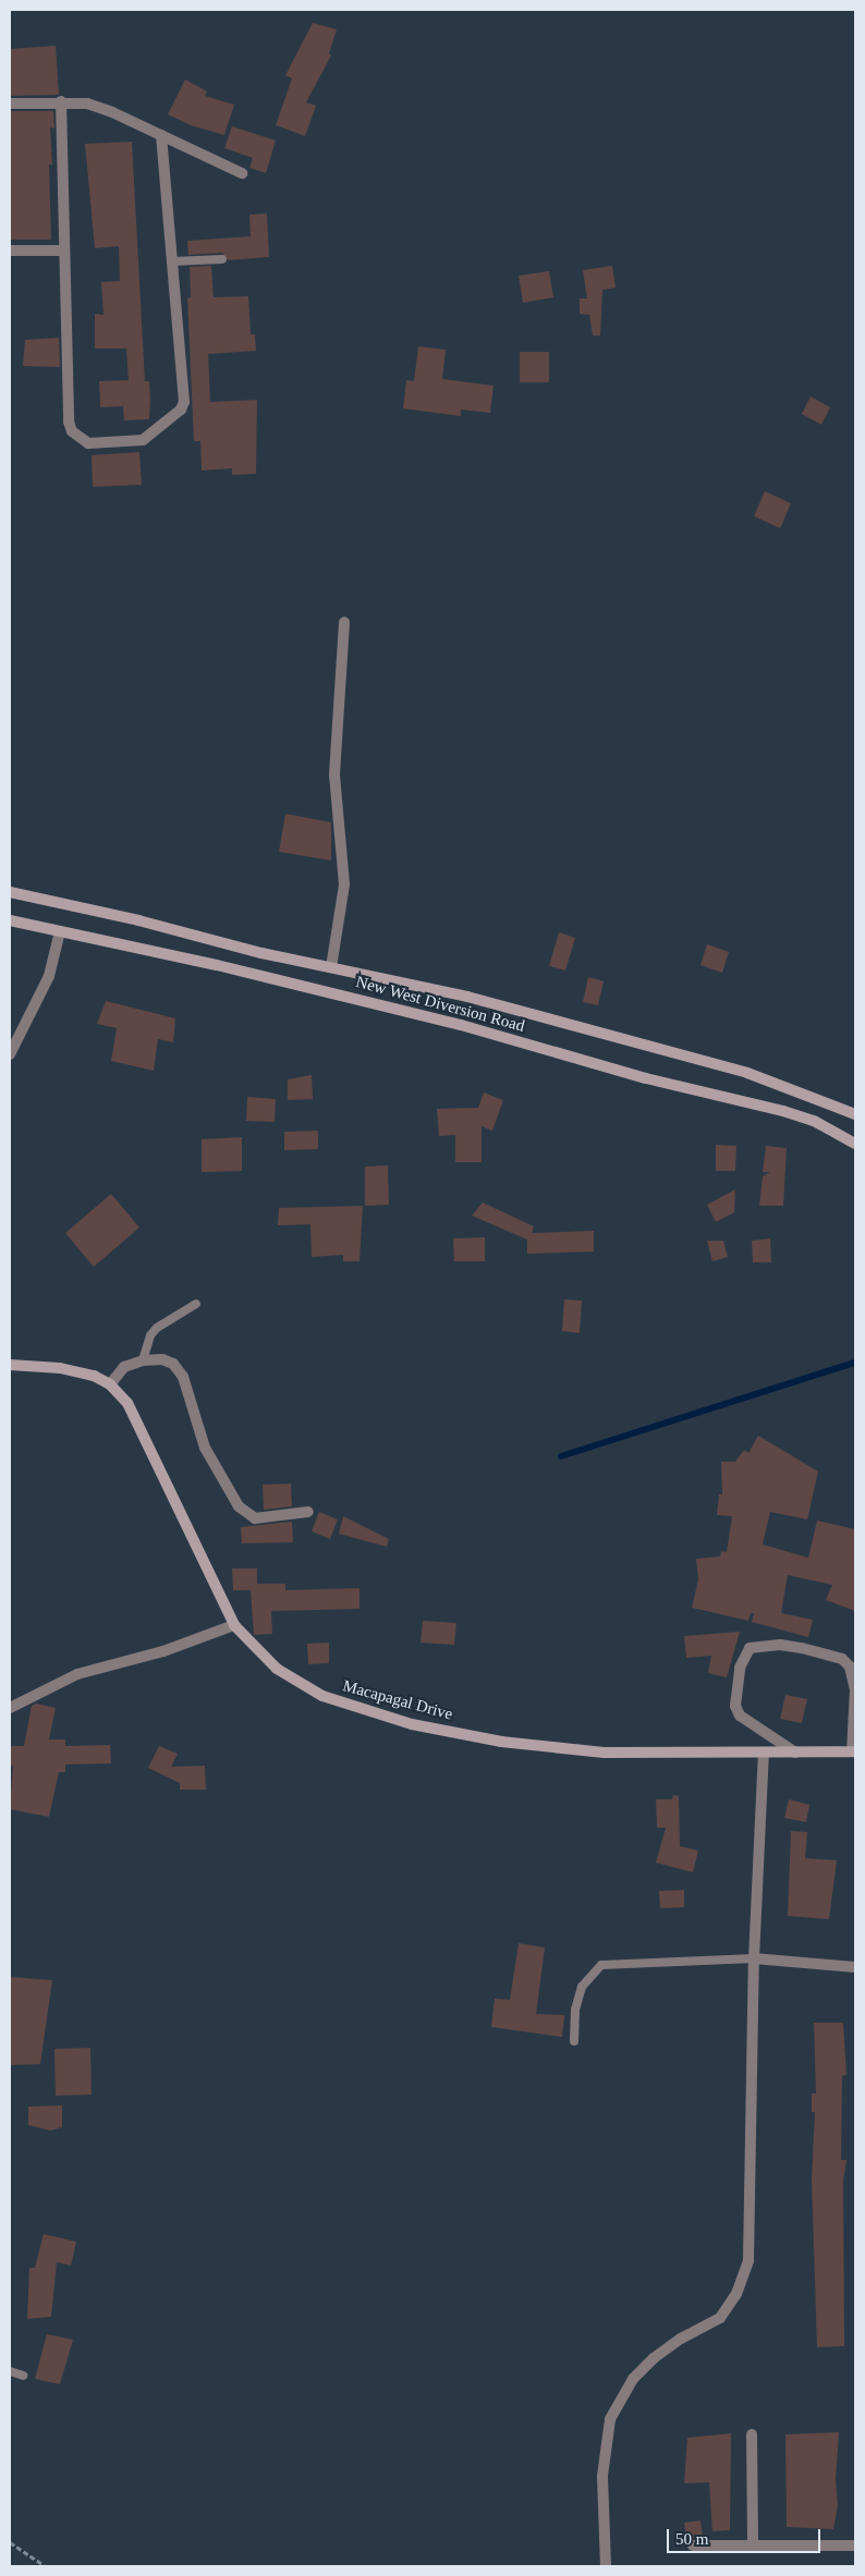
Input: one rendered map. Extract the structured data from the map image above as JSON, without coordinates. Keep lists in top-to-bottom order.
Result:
{
  "streets": {
    "street": ["New West Diversion Road", "Macapagal Drive"]
  },
  "scale_bar": "50 m"
}
